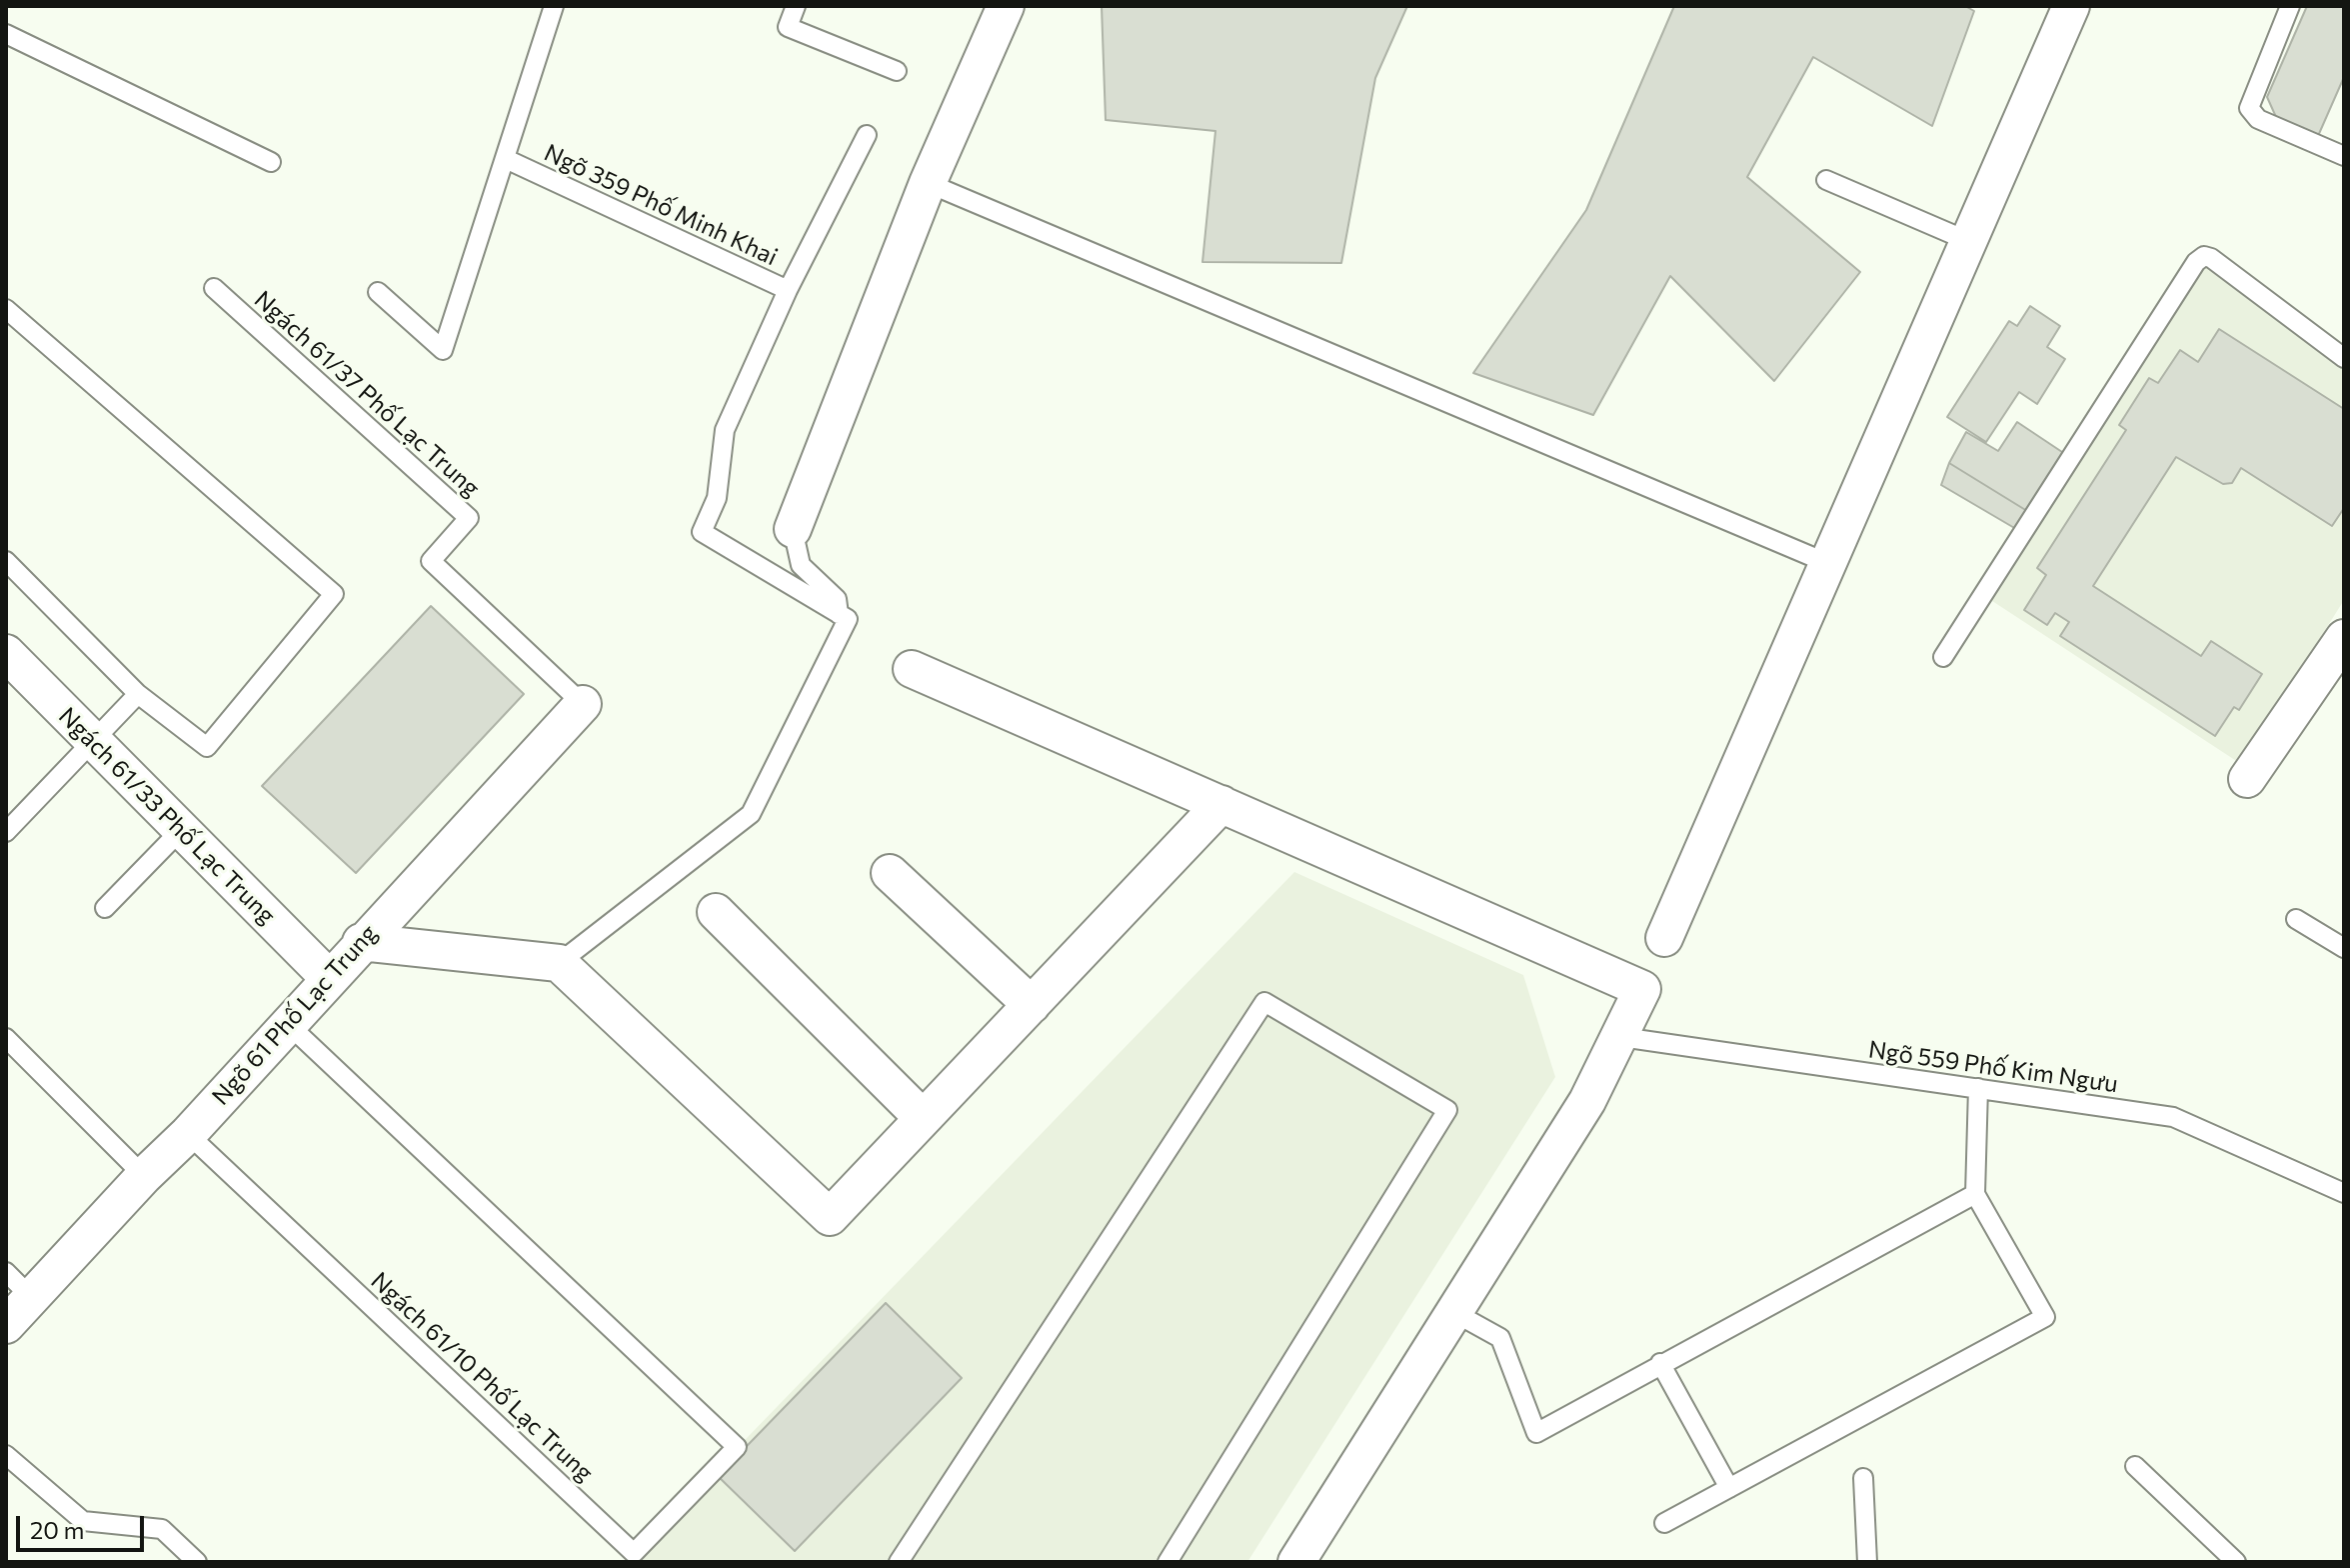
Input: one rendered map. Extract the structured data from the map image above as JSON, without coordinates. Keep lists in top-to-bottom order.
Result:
{
  "streets": {
    "street": ["Ngách 61/33 Phố Lạc Trung", "Ngõ 61 Phố Lạc Trung"],
    "lane": [
      "Ngõ 359 Phố Minh Khai",
      "Ngách 61/37 Phố Lạc Trung",
      "Ngõ 559 Phố Kim Ngưu",
      "Ngách 61/10 Phố Lạc Trung"
    ]
  },
  "crossings": [
    ["Ngách 61/37 Phố Lạc Trung", "Ngõ 61 Phố Lạc Trung"],
    ["Ngách 61/33 Phố Lạc Trung", "Ngõ 61 Phố Lạc Trung"],
    ["Ngõ 61 Phố Lạc Trung", "Ngách 61/10 Phố Lạc Trung"]
  ],
  "scale_bar": "20 m"
}
